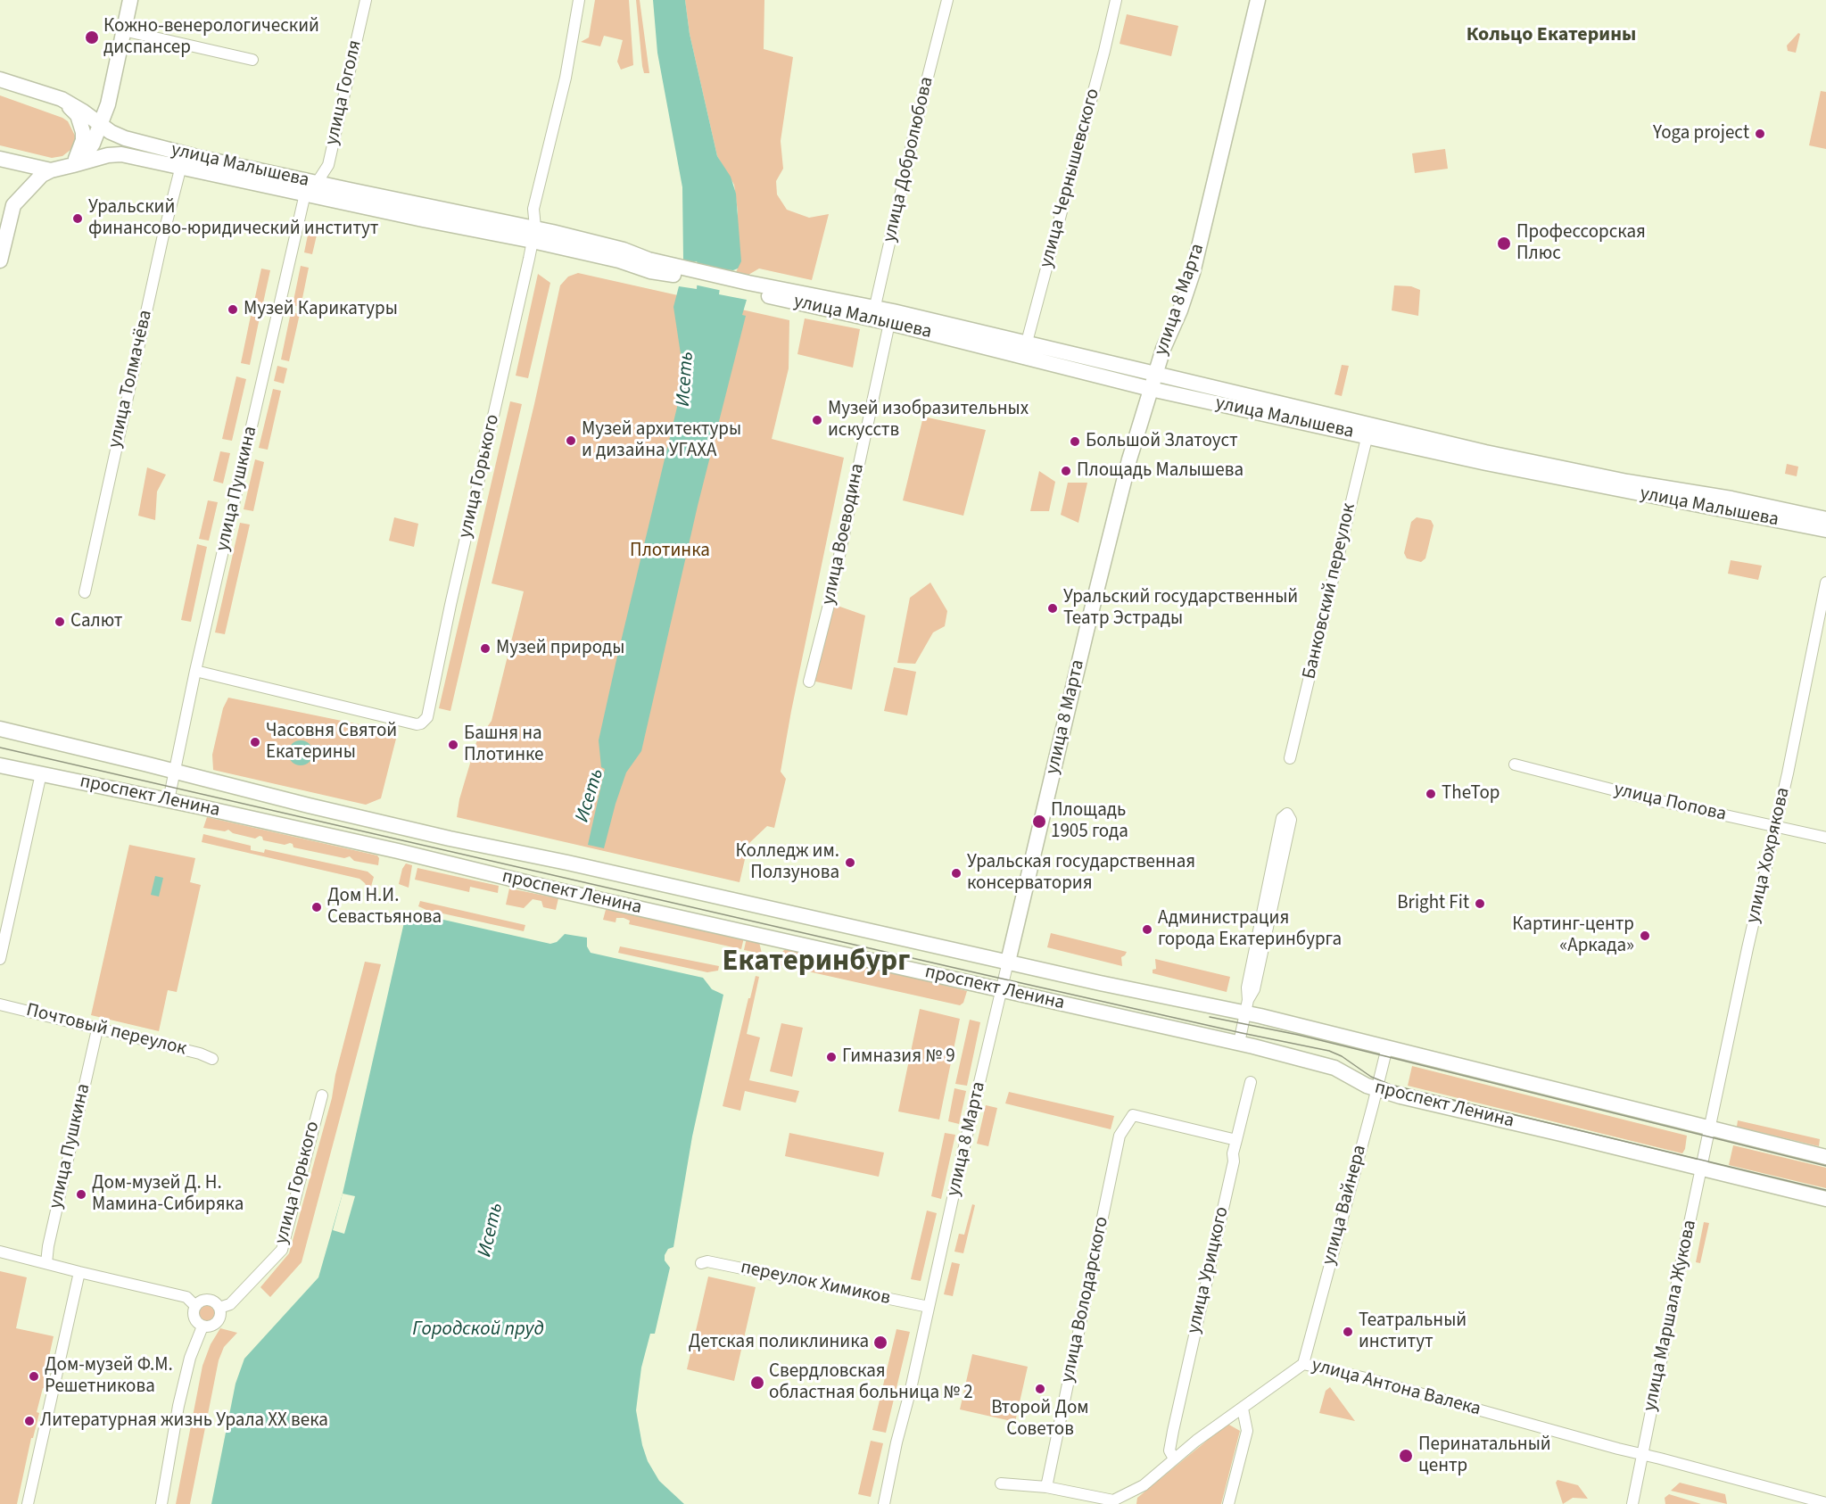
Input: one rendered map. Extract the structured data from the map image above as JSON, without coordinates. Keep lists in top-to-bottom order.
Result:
{
  "streets": {
    "main road": ["улица Малышева", "улица 8 Марта", "проспект Ленина"],
    "street": [
      "улица Гоголя",
      "улица Добролюбова",
      "улица Чернышевского",
      "улица Толмачёва",
      "улица Горького",
      "улица Пушкина",
      "улица Воеводина",
      "Банковский переулок",
      "улица Попова",
      "улица Хохрякова",
      "Почтовый переулок",
      "улица Вайнера",
      "улица Урицкого",
      "переулок Химиков",
      "улица Володарского",
      "улица Маршала Жукова",
      "улица Антона Валека"
    ]
  },
  "crossings": [
    ["улица Гоголя", "улица Малышева"],
    ["улица Гоголя", "улица Пушкина"],
    ["улица Добролюбова", "улица Малышева"],
    ["улица Малышева", "улица Чернышевского"],
    ["улица Малышева", "улица 8 Марта"],
    ["улица Малышева", "улица Толмачёва"],
    ["улица Малышева", "улица Горького"],
    ["улица Малышева", "улица Пушкина"],
    ["улица Малышева", "улица Воеводина"],
    ["улица Малышева", "Банковский переулок"],
    ["улица 8 Марта", "проспект Ленина"],
    ["улица 8 Марта", "переулок Химиков"],
    ["улица Горького", "улица Пушкина"],
    ["улица Пушкина", "проспект Ленина"],
    ["улица Пушкина", "Почтовый переулок"],
    ["проспект Ленина", "улица Хохрякова"],
    ["проспект Ленина", "улица Вайнера"],
    ["проспект Ленина", "улица Маршала Жукова"],
    ["улица Попова", "улица Хохрякова"],
    ["улица Хохрякова", "улица Маршала Жукова"],
    ["улица Вайнера", "улица Антона Валека"],
    ["улица Урицкого", "улица Володарского"],
    ["улица Урицкого", "улица Антона Валека"],
    ["улица Володарского", "улица Антона Валека"],
    ["улица Маршала Жукова", "улица Антона Валека"]
  ],
  "districts": ["Кольцо Екатерины", "Екатеринбург"],
  "water": ["Исеть", "Городской пруд"],
  "parks": ["Плотинка"],
  "places": [
    "Кожно-венерологический диспансер",
    "Yoga projeсt",
    "Уральский финансово-юридический институт",
    "Профессорская Плюс",
    "Музей Карикатуры",
    "Музей изобразительных искусств",
    "Музей архитектуры и дизайна УГАХА",
    "Большой Златоуст",
    "Площадь Малышева",
    "Уральский государственный Театр Эстрады",
    "Салют",
    "Музей природы",
    "Часовня Святой Екатерины",
    "Башня на Плотинке",
    "TheTop",
    "Площадь 1905 года",
    "Колледж им. Ползунова",
    "Уральская государственная консерватория",
    "Bright Fit",
    "Дом Н.И. Севастьянова",
    "Администрация города Екатеринбурга",
    "Картинг-центр «Аркада»",
    "Гимназия № 9",
    "Дом-музей Д. Н. Мамина-Сибиряка",
    "Театральный институт",
    "Детская поликлиника",
    "Дом-музей Ф.М. Решетникова",
    "Свердловская областная больница № 2",
    "Второй Дом Советов",
    "Литературная жизнь Урала XX века",
    "Перинатальный центр"
  ]
}
